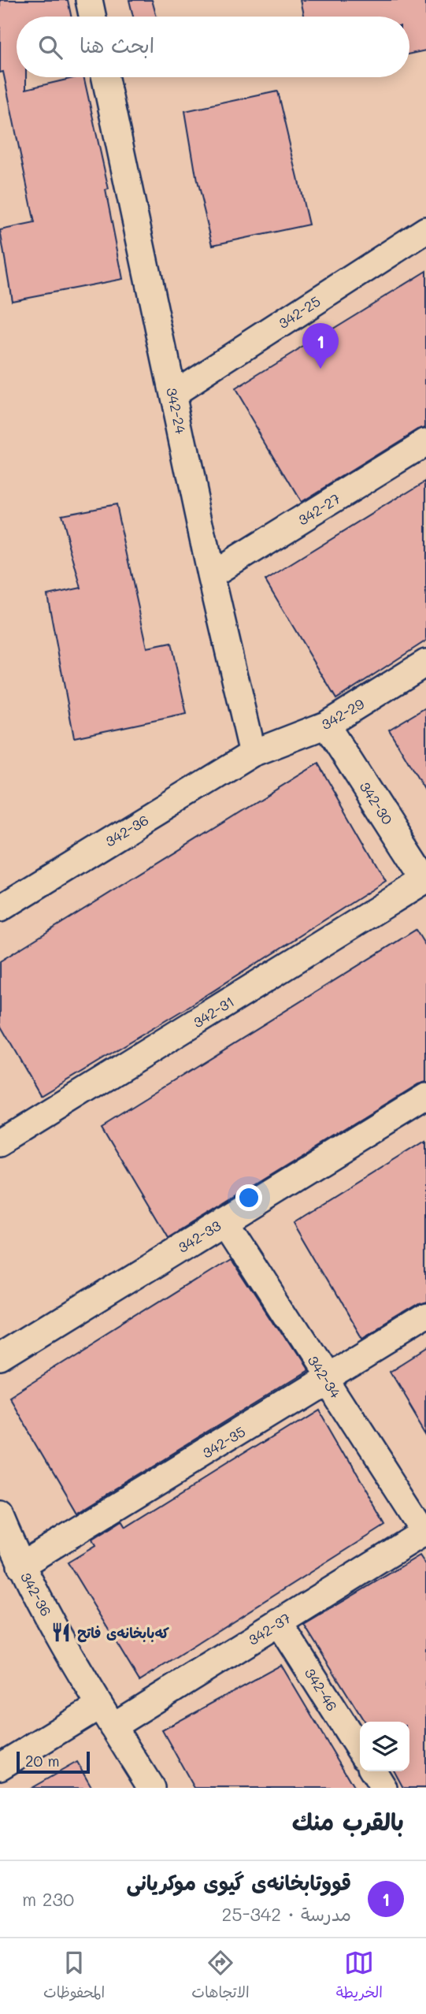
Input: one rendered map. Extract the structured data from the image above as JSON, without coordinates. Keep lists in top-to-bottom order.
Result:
{
  "streets": {
    "street": [
      "342-25",
      "342-24",
      "342-27",
      "342-29",
      "342-30",
      "342-36",
      "342-31",
      "342-33",
      "342-34",
      "342-35",
      "342-37",
      "342-46"
    ]
  },
  "crossings": [
    ["342-25", "342-24"],
    ["342-24", "342-27"],
    ["342-24", "342-29"],
    ["342-24", "342-36"],
    ["342-29", "342-30"],
    ["342-29", "342-36"],
    ["342-30", "342-31"],
    ["342-36", "342-35"],
    ["342-36", "342-37"],
    ["342-33", "342-34"],
    ["342-34", "342-35"],
    ["342-34", "342-37"],
    ["342-37", "342-46"]
  ],
  "places": {
    "restaurant": ["كەبابخانەی فاتح"]
  },
  "scale_bar": "20 m",
  "page": {
    "search": "ابحث هنا",
    "pins": "1",
    "scale": "20 m",
    "heading": "بالقرب منك",
    "list": [
      {
        "mark": "1",
        "name": "قووتابخانەی گيوی موكريانی",
        "note": "مدرسة · 342-25",
        "value": "230 m"
      }
    ],
    "nav": ["الخريطة", "الاتجاهات", "المحفوظات"]
  }
}
